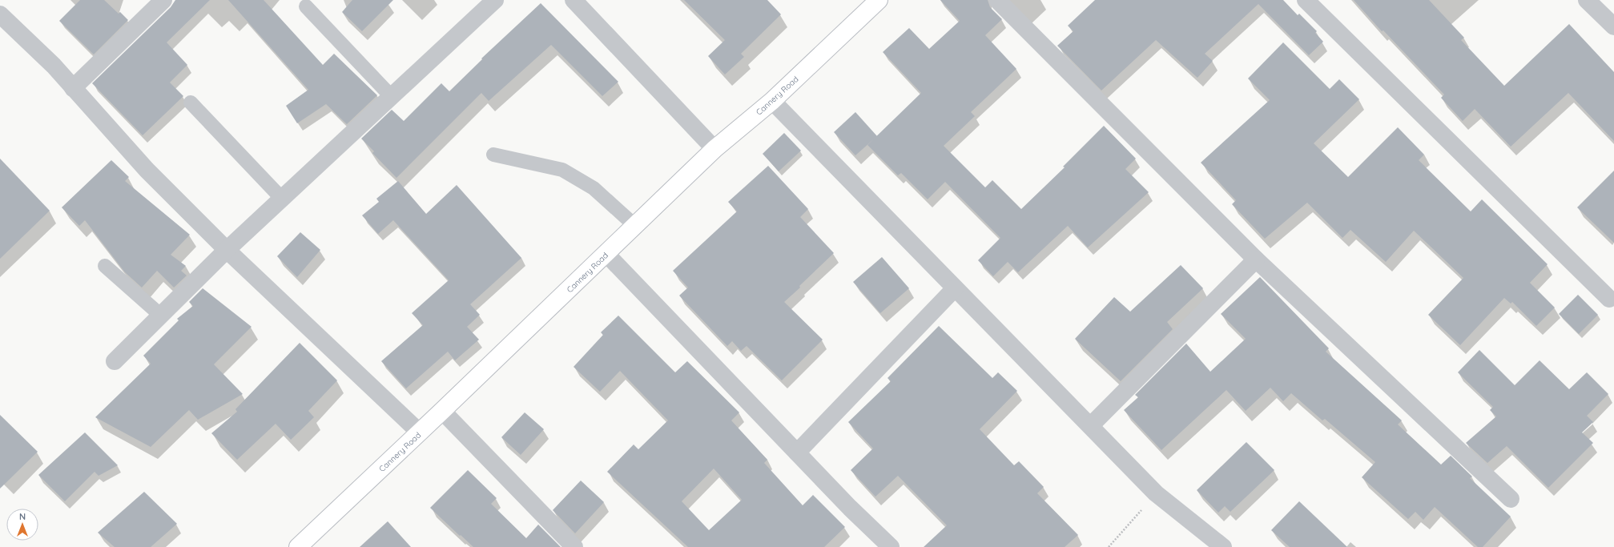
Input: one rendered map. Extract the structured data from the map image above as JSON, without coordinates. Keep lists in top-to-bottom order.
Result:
{
  "streets": {
    "main road": ["Cannery Road"]
  },
  "north": "top"
}
